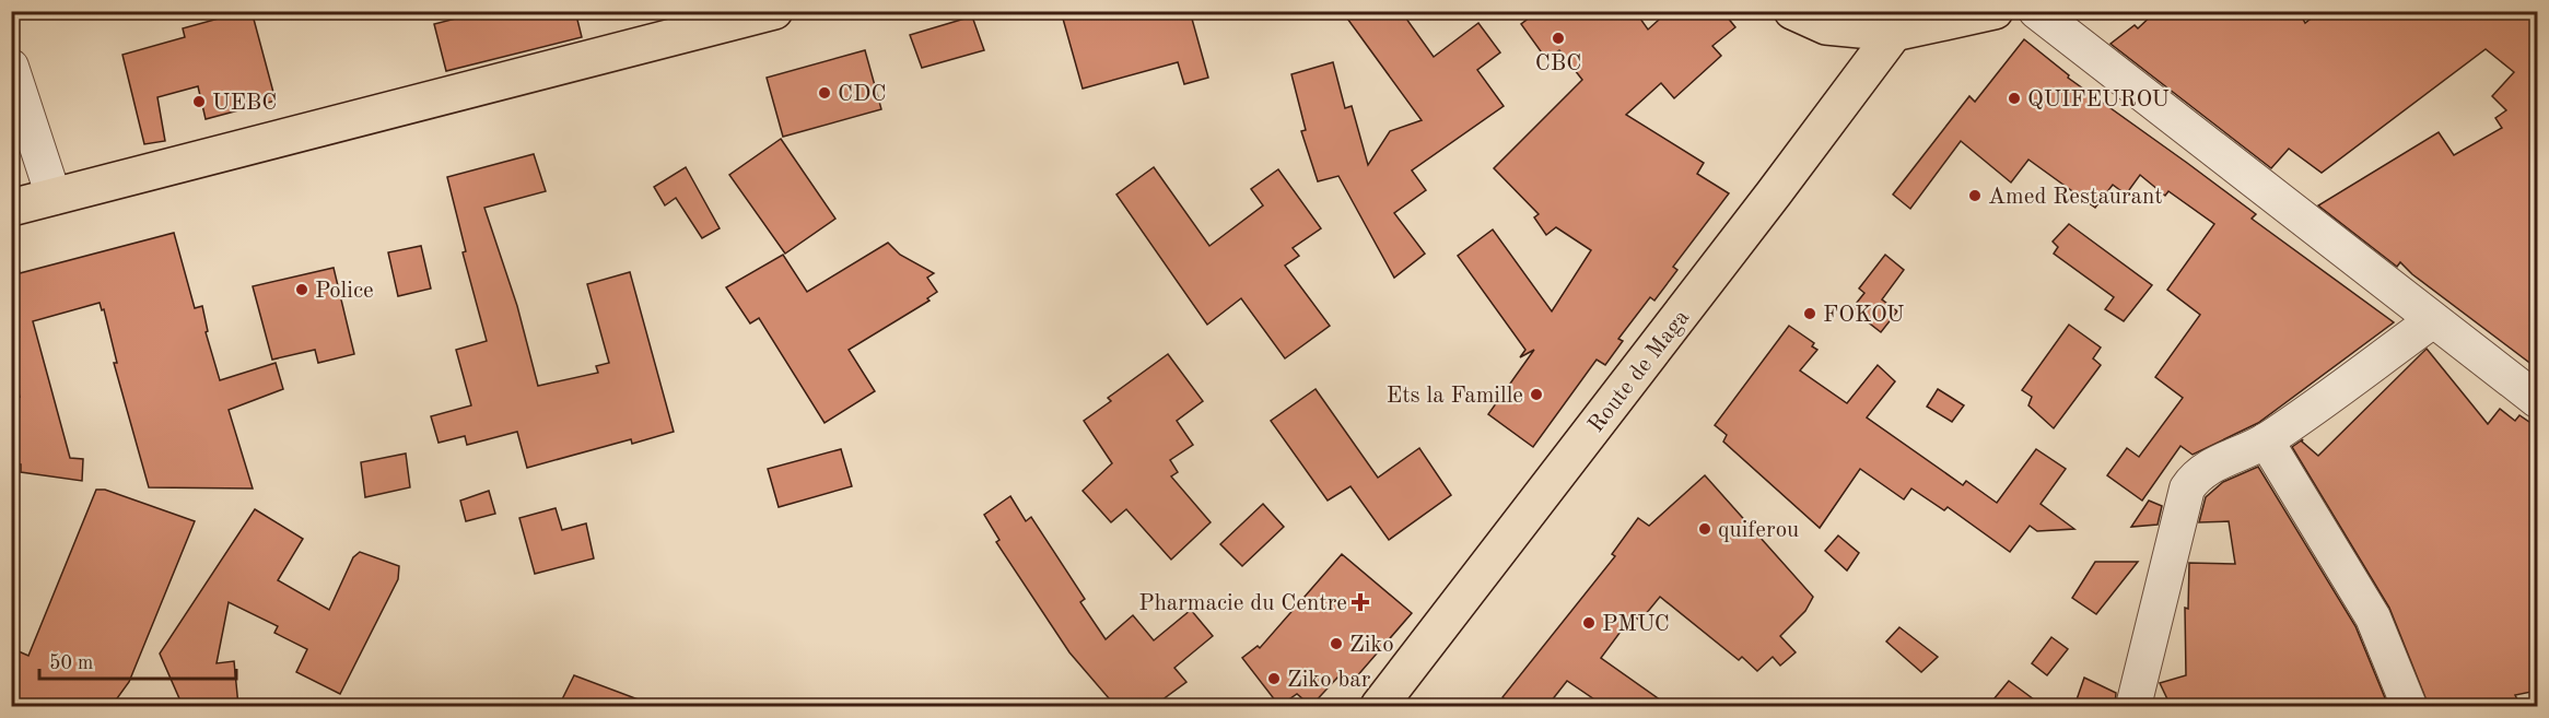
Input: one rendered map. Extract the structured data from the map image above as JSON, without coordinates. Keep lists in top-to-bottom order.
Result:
{
  "streets": {
    "main road": ["Route de Maga"]
  },
  "places": {
    "other": [
      "CBC",
      "CDC",
      "QUIFEUROU",
      "UEBC",
      "Amed Restaurant",
      "Police",
      "FOKOU",
      "Ets la Famille",
      "quiferou",
      "PMUC",
      "Ziko",
      "Ziko bar"
    ],
    "health": ["Pharmacie du Centre"]
  },
  "scale_bar": "50 m"
}
